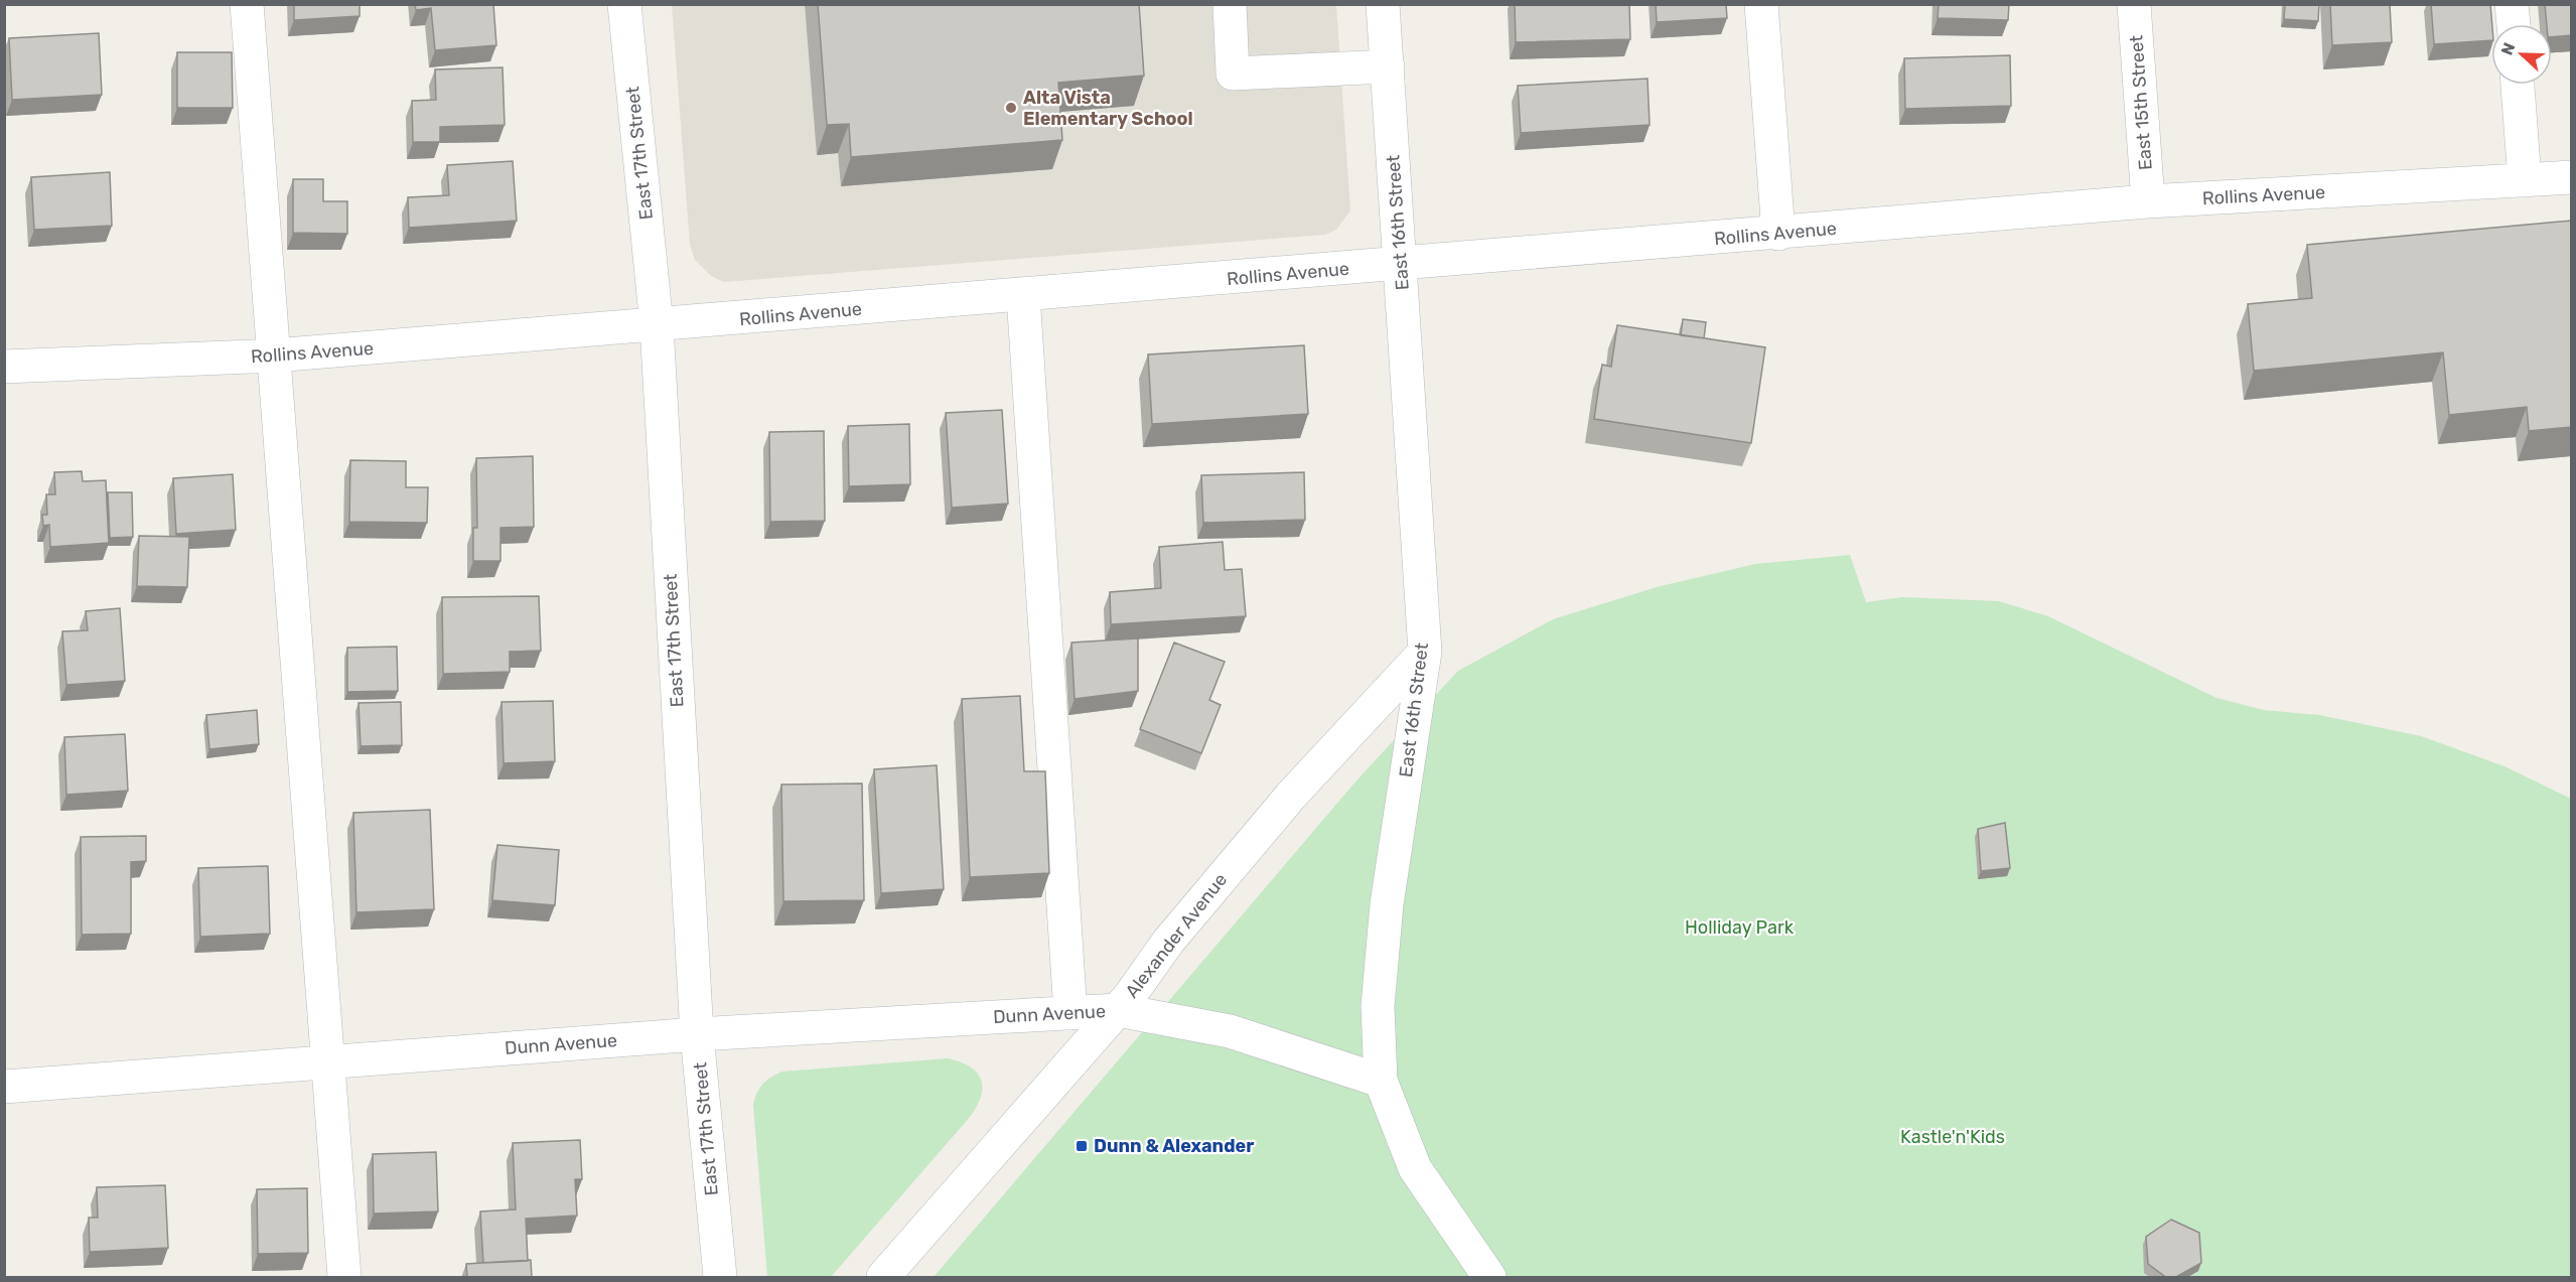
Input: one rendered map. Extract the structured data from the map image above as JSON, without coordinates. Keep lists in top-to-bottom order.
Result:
{
  "streets": {
    "street": [
      "East 15th Street",
      "East 17th Street",
      "Rollins Avenue",
      "East 16th Street",
      "Alexander Avenue",
      "Dunn Avenue"
    ]
  },
  "crossings": [
    ["East 15th Street", "Rollins Avenue"],
    ["East 17th Street", "Rollins Avenue"],
    ["East 17th Street", "Dunn Avenue"],
    ["Rollins Avenue", "East 16th Street"],
    ["East 16th Street", "Alexander Avenue"],
    ["East 16th Street", "Dunn Avenue"],
    ["Alexander Avenue", "Dunn Avenue"]
  ],
  "parks": ["Holliday Park", "Kastle'n'Kids"],
  "places": {
    "other": ["Alta Vista Elementary School"],
    "transit": ["Dunn & Alexander"]
  },
  "north": "left"
}
